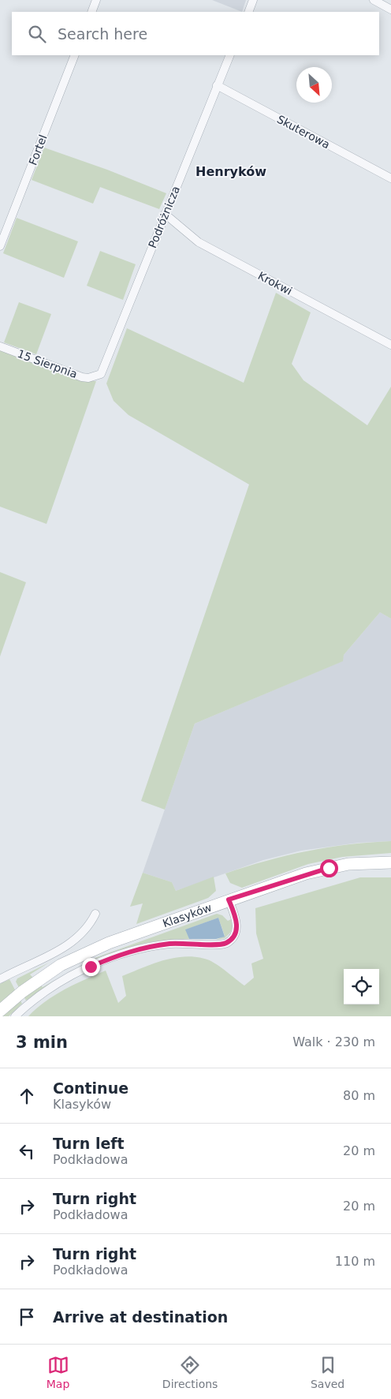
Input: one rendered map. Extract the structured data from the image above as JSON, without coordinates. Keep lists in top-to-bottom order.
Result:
{
  "streets": {
    "street": [
      "Skuterowa",
      "Fortel",
      "Podróżnicza",
      "Krokwi",
      "15 Sierpnia",
      "Klasyków"
    ]
  },
  "crossings": [
    ["Skuterowa", "Podróżnicza"],
    ["Podróżnicza", "Krokwi"],
    ["Podróżnicza", "15 Sierpnia"]
  ],
  "districts": ["Henryków"],
  "north": "bottom right",
  "page": {
    "search": "Search here",
    "heading": ["3 min", "Walk · 230 m"],
    "list": [
      ["Continue", "Klasyków", "80 m"],
      ["Turn left", "Podkładowa", "20 m"],
      ["Turn right", "Podkładowa", "20 m"],
      ["Turn right", "Podkładowa", "110 m"],
      "Arrive at destination"
    ],
    "nav": ["Map", "Directions", "Saved"]
  }
}
